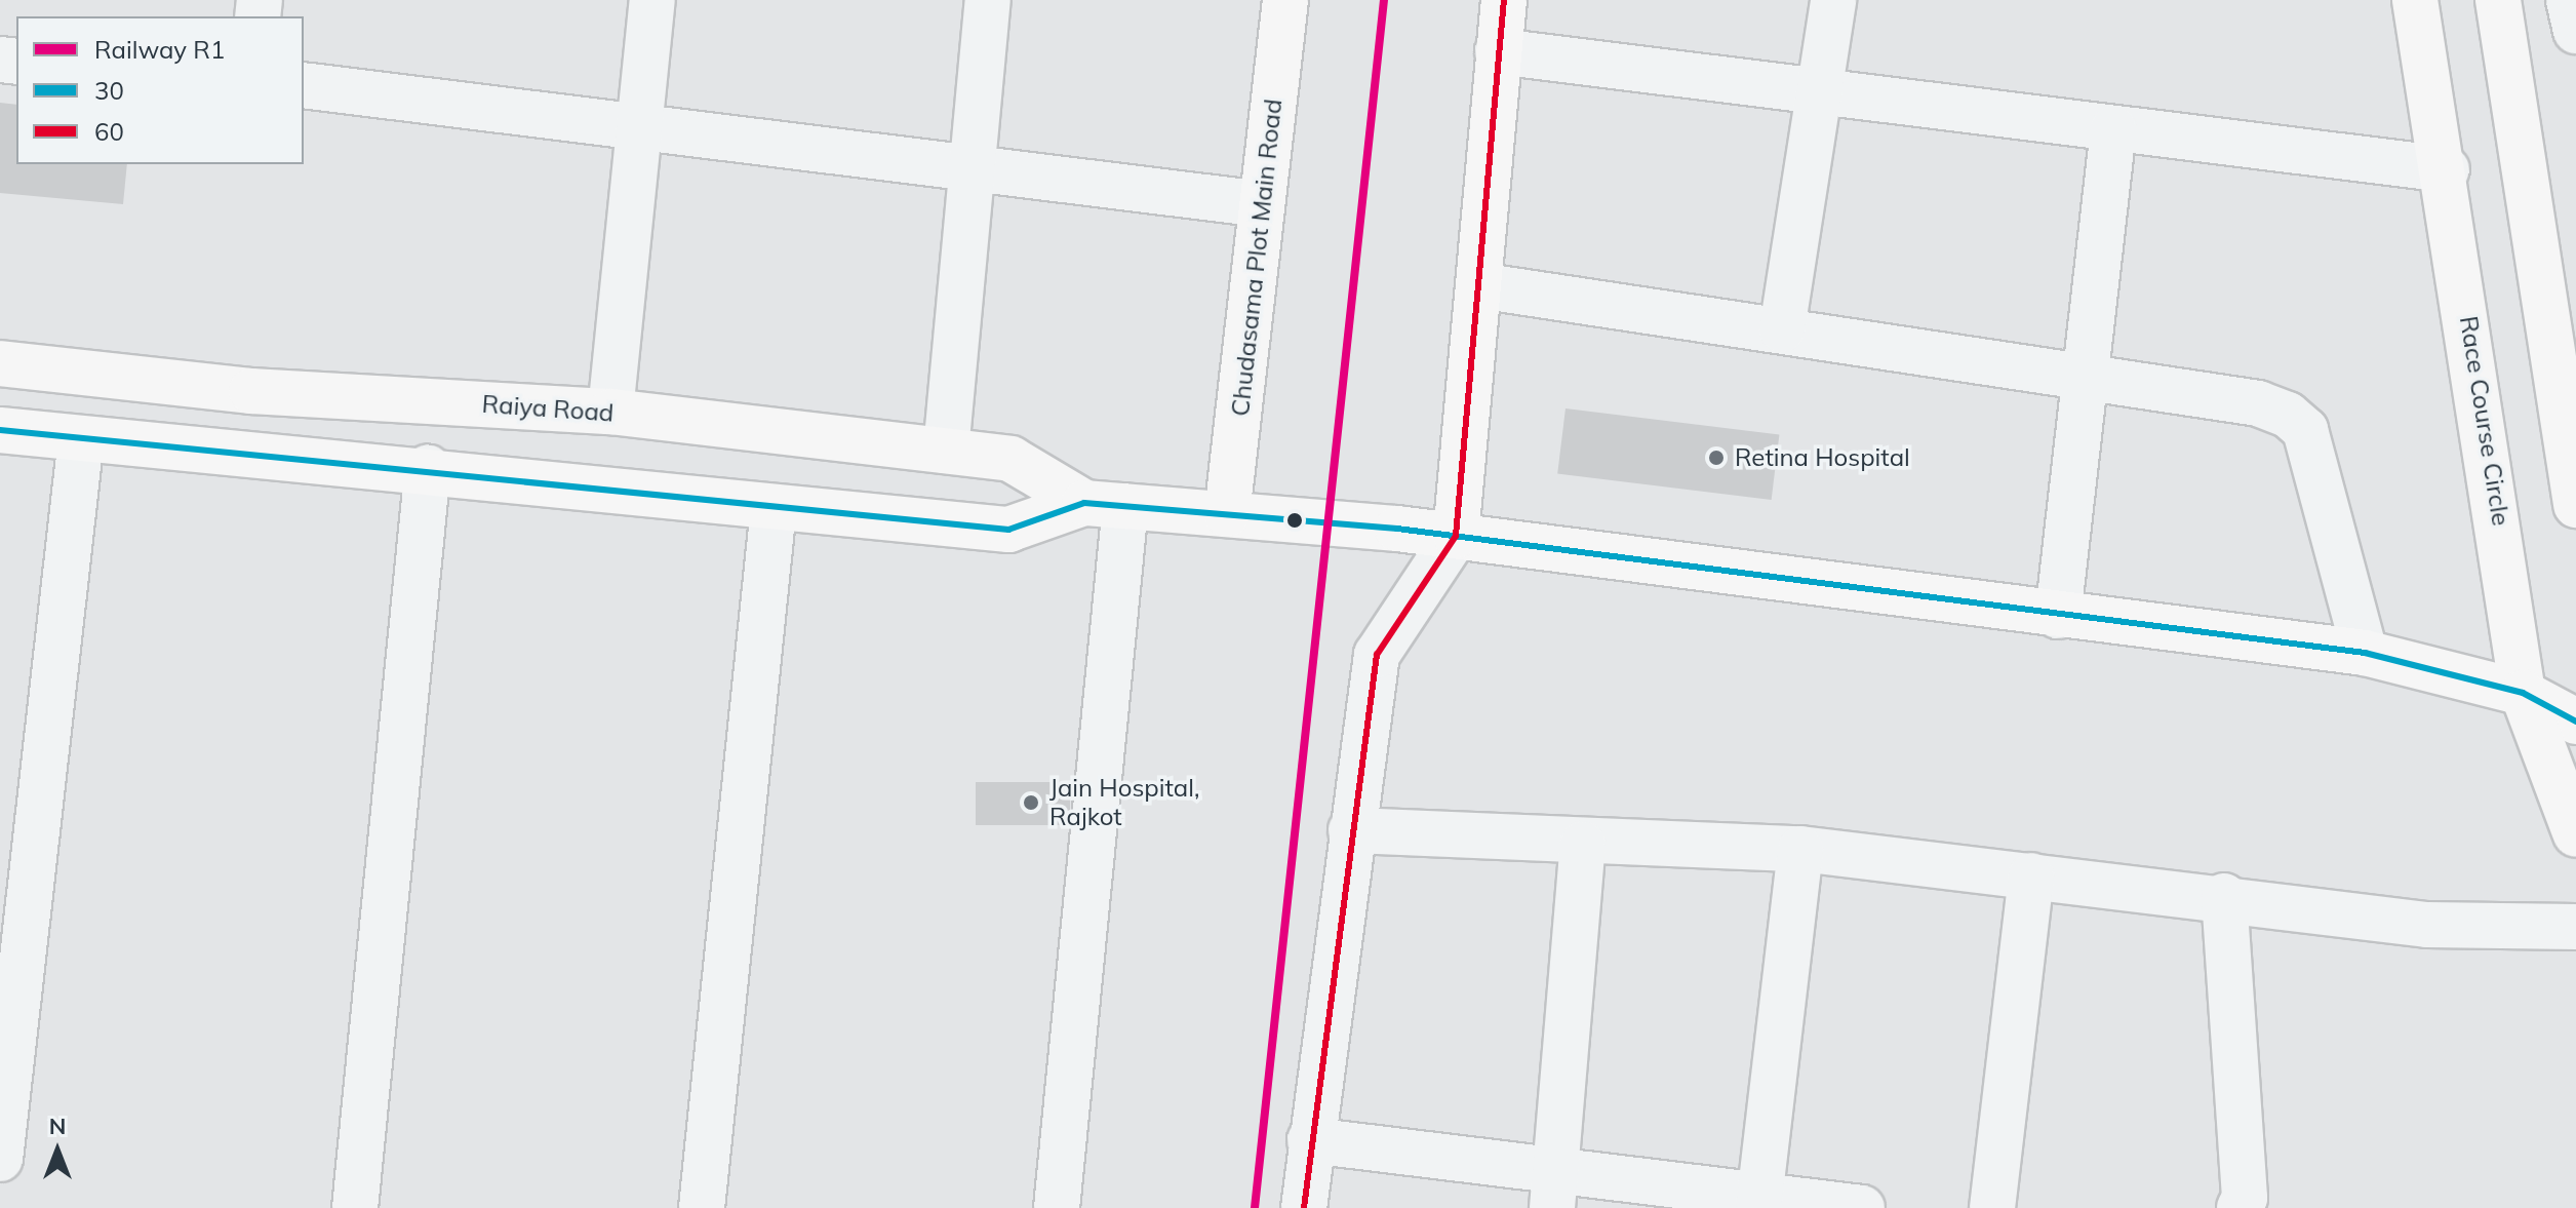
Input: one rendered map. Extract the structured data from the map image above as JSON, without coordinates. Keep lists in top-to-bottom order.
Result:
{
  "streets": {
    "street": ["Chudasama Plot Main Road", "Raiya Road", "Race Course Circle"]
  },
  "crossings": [
    ["Chudasama Plot Main Road", "Raiya Road"],
    ["Raiya Road", "Race Course Circle"]
  ],
  "places": ["Retina Hospital", "Jain Hospital, Rajkot"],
  "lines": ["rail line R1", "transit line 60", "transit line 30"],
  "legend": ["Railway R1", "30", "60"],
  "north": "top"
}
